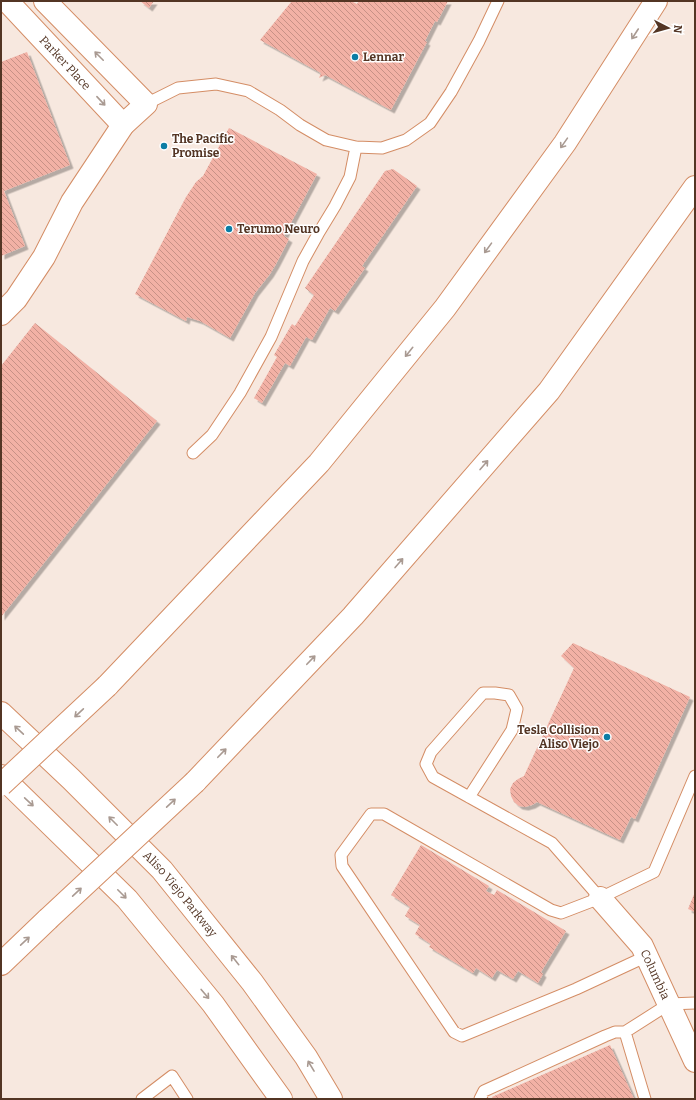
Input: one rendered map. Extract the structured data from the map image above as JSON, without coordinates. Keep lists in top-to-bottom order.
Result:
{
  "streets": {
    "main road": ["Parker Place", "Aliso Viejo Parkway", "Columbia"]
  },
  "places": [
    "Lennar",
    "The Pacific Promise",
    "Terumo Neuro",
    "Tesla Collision Aliso Viejo"
  ],
  "north": "right"
}
